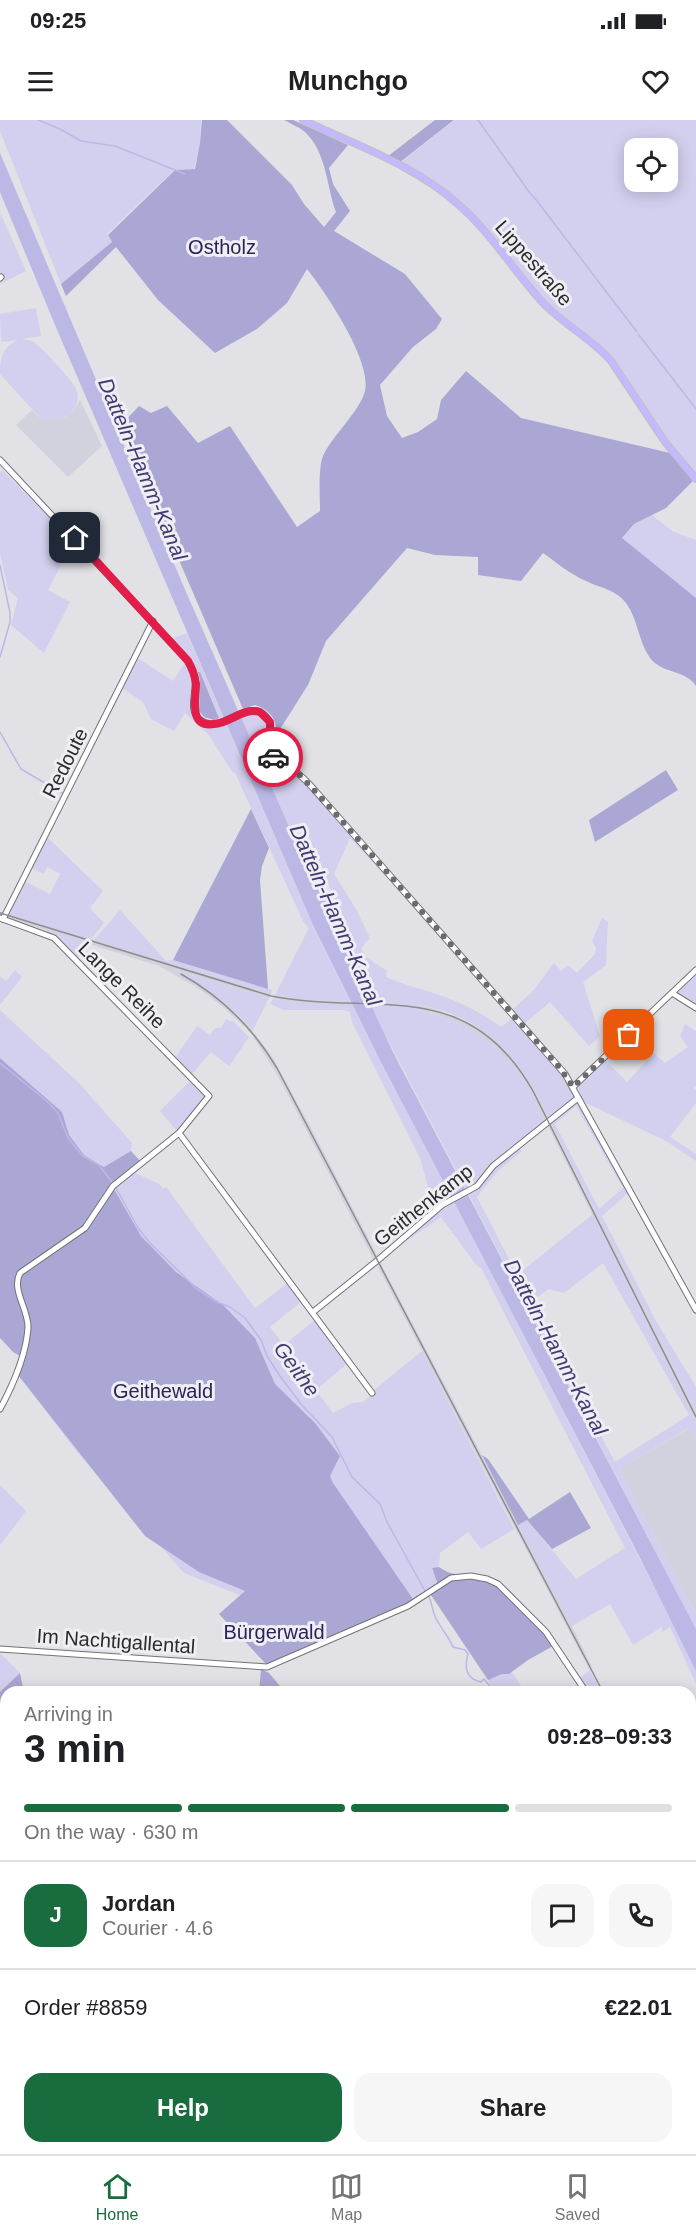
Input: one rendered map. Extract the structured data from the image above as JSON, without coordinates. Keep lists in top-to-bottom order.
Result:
{
  "streets": {
    "main road": ["Lippestraße"],
    "street": [
      "Redoute",
      "Lange Reihe",
      "Geithenkamp",
      "Im Nachtigallental"
    ]
  },
  "crossings": [
    ["Redoute", "Lange Reihe"]
  ],
  "water": ["Datteln-Hamm-Kanal", "Geithe"],
  "parks": ["Ostholz", "Geithewald", "Bürgerwald"],
  "page": {
    "status": "09:25",
    "header": "Munchgo",
    "heading": ["3 min", "Arriving in", "09:28–09:33"],
    "panel": [
      "Jordan",
      "Courier · 4.6",
      "Order #8859",
      "€22.01"
    ],
    "bar": "On the way · 630 m",
    "round": "J",
    "buttons": ["Help", "Share"],
    "tabs": ["Home", "Map", "Saved"]
  }
}
